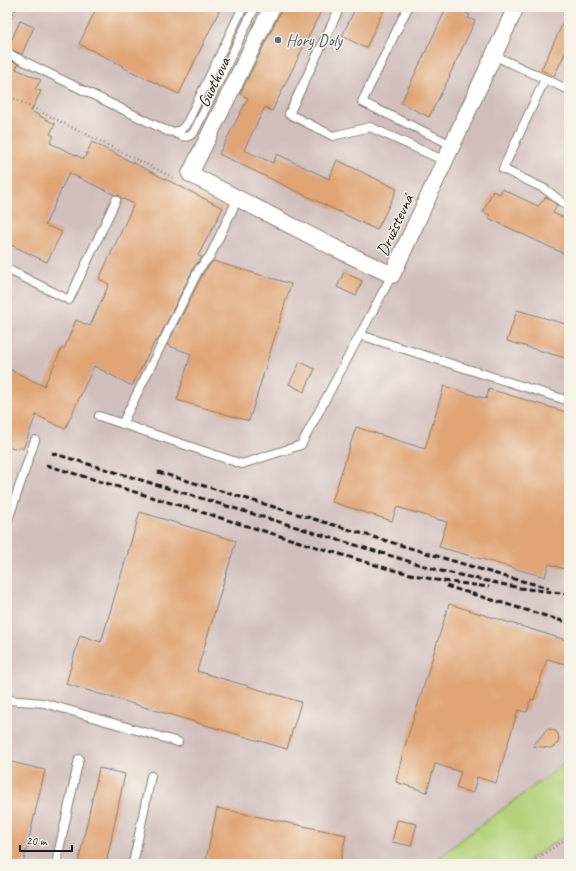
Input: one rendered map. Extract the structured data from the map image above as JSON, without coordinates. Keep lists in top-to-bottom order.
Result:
{
  "streets": {
    "street": ["Guothova", "Družstevná"]
  },
  "crossings": [
    ["Guothova", "Družstevná"]
  ],
  "places": ["Hory Doly"],
  "scale_bar": "20 m"
}
